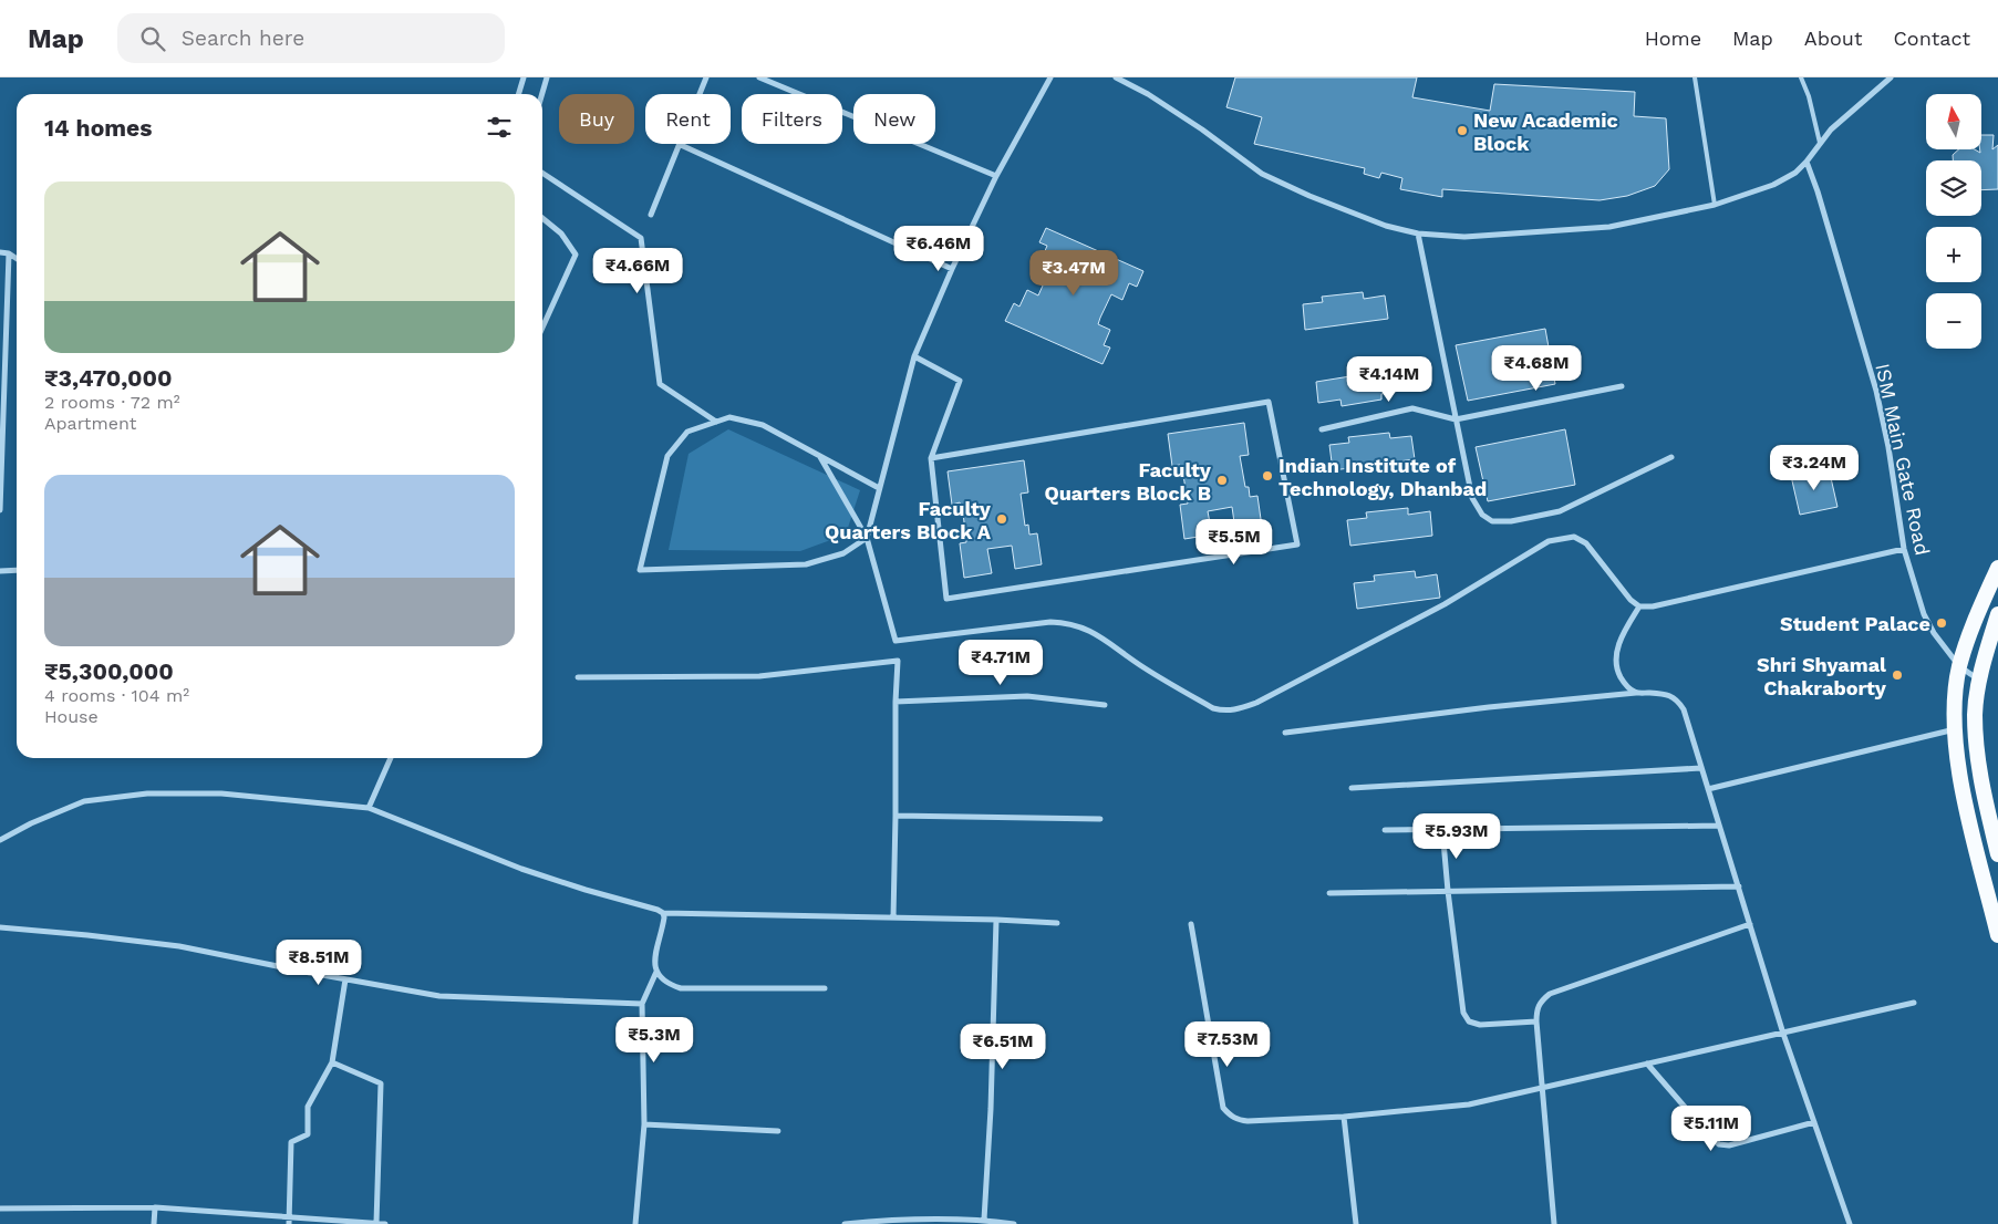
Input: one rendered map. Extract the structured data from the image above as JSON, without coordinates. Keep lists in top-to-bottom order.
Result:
{
  "streets": {
    "street": ["ISM Main Gate Road"]
  },
  "places": [
    "New Academic Block",
    "Indian Institute of Technology, Dhanbad",
    "Faculty Quarters Block B",
    "Faculty Quarters Block A",
    "Student Palace",
    "Shri Shyamal Chakraborty"
  ],
  "north": "top",
  "page": {
    "header": "Map",
    "search": "Search here",
    "nav": [
      "Home",
      "Map",
      "About",
      "Contact"
    ],
    "map_buttons": ["+", "−"],
    "chip": [
      "Buy",
      "Rent",
      "Filters",
      "New"
    ],
    "heading": "14 homes",
    "list": [
      {
        "name": "₹3,470,000",
        "note": "2 rooms · 72 m² · Apartment"
      },
      {
        "name": "₹5,300,000",
        "note": "4 rooms · 104 m² · House"
      }
    ],
    "price": [
      "₹6.46M",
      "₹4.66M",
      "₹3.47M",
      "₹4.68M",
      "₹4.14M",
      "₹3.24M",
      "₹5.5M",
      "₹4.71M",
      "₹5.93M",
      "₹8.51M",
      "₹5.3M",
      "₹7.53M",
      "₹6.51M",
      "₹5.11M"
    ]
  }
}
